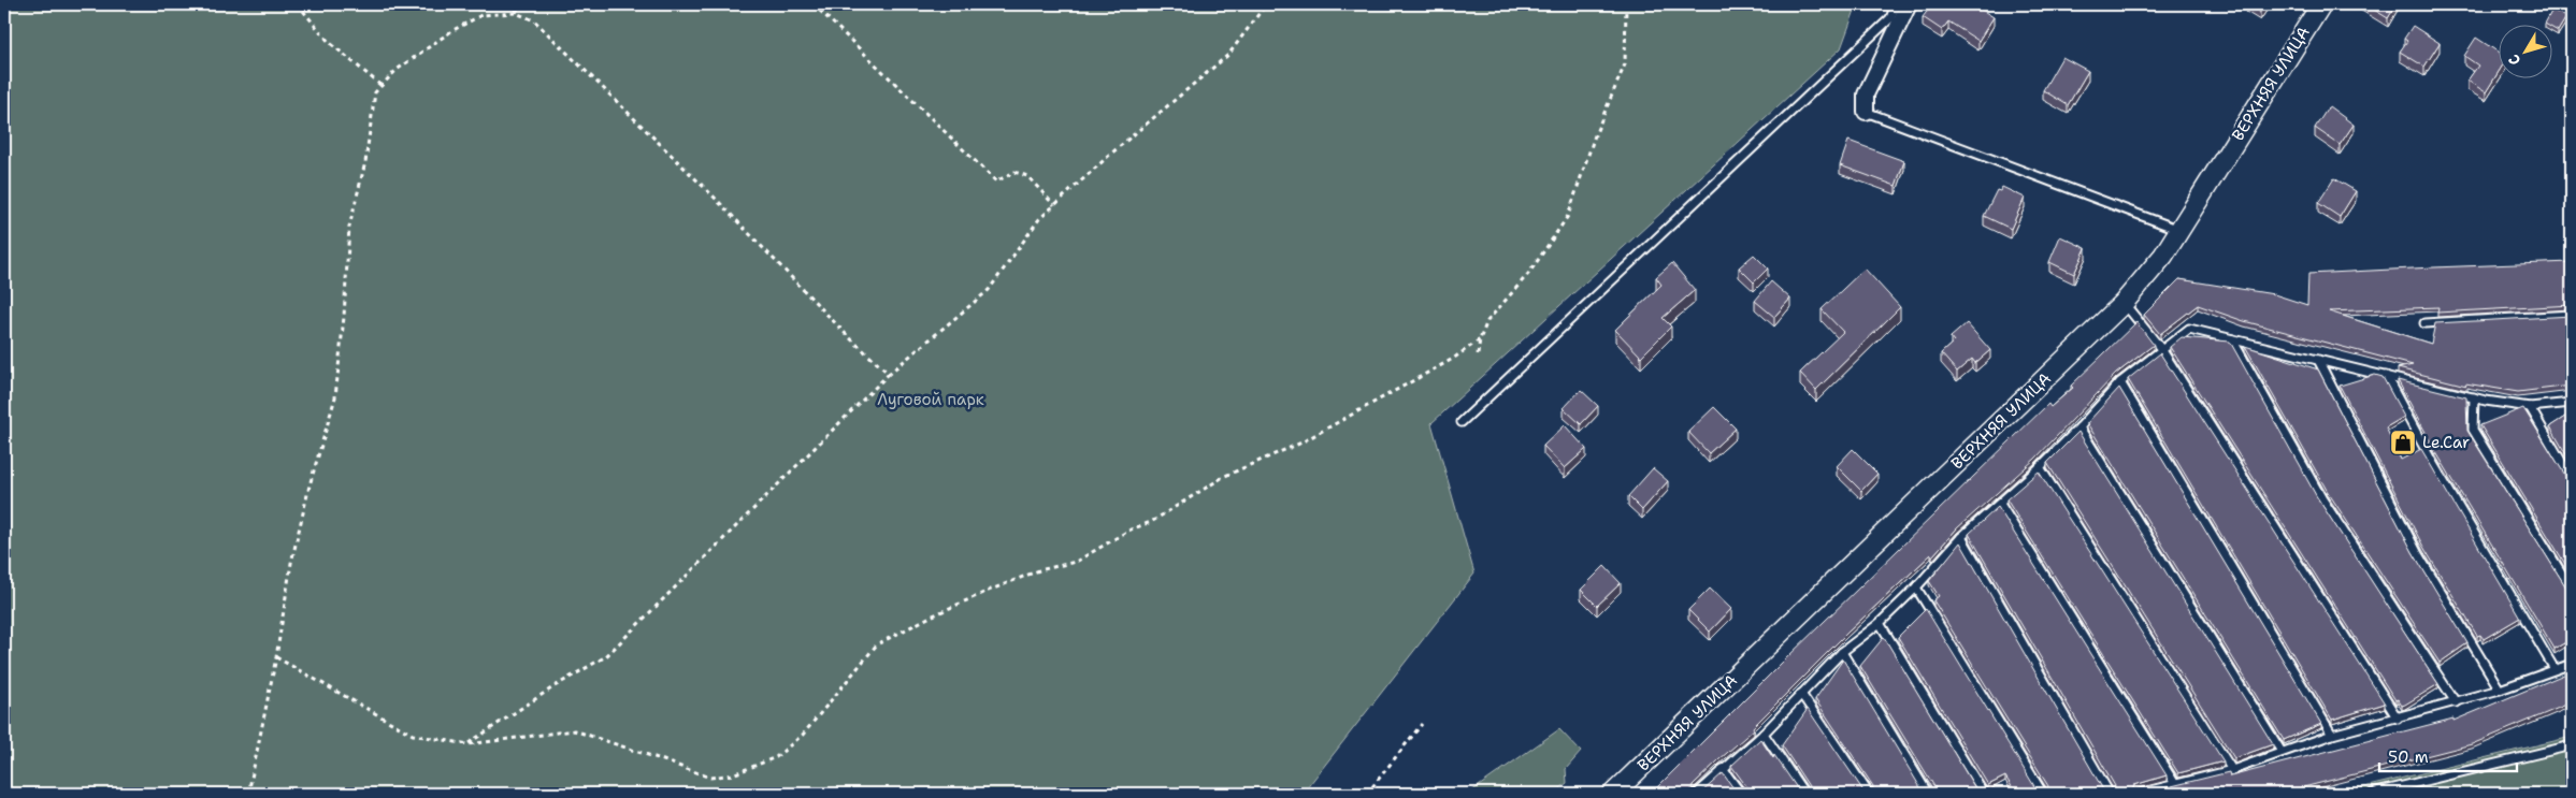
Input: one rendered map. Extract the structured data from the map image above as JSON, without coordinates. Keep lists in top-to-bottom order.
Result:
{
  "streets": {
    "street": ["ВЕРХНЯЯ УЛИЦА"]
  },
  "parks": ["Луговой парк"],
  "places": {
    "shop": ["Le.Car"]
  },
  "scale_bar": "50 m",
  "north": "bottom left"
}
